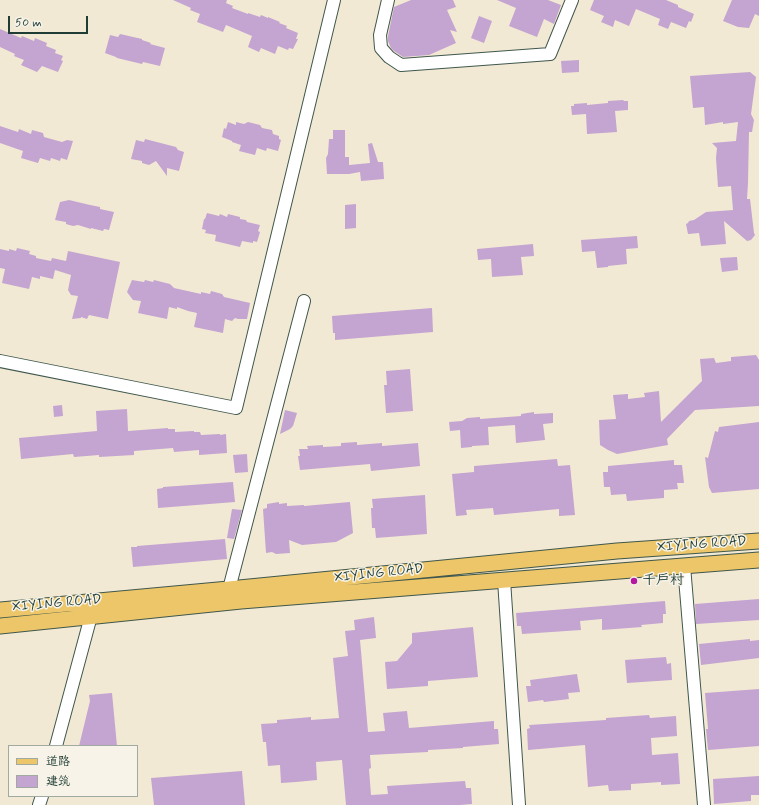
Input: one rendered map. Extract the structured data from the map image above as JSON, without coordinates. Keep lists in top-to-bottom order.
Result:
{
  "streets": {
    "main road": ["XIYING ROAD"]
  },
  "places": ["千户村"],
  "legend": ["道路", "建筑"],
  "scale_bar": "50 m"
}
